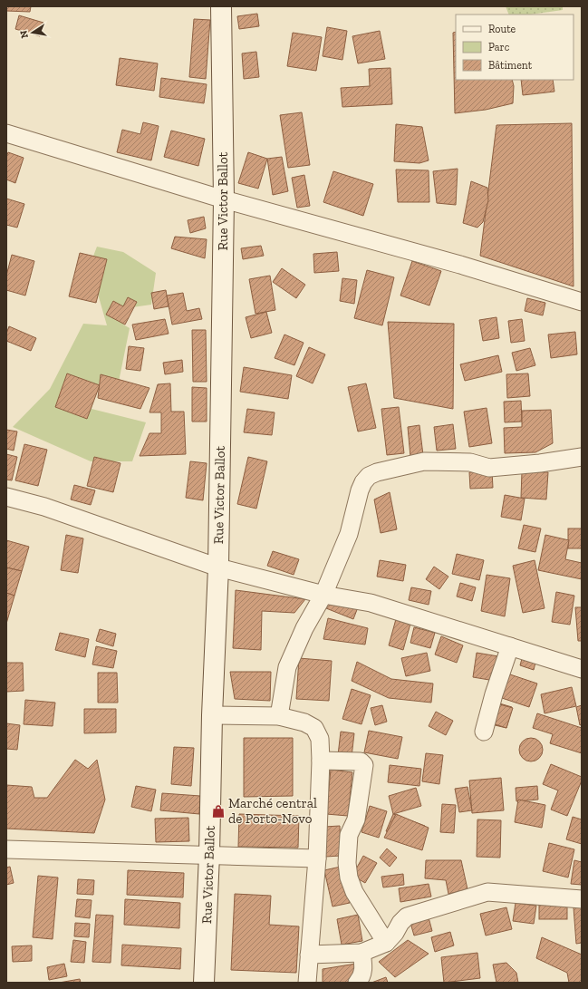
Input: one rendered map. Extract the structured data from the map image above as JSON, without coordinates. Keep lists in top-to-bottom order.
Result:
{
  "streets": {
    "main road": ["Rue Victor Ballot"]
  },
  "places": {
    "shop": ["Marché central de Porto-Novo"]
  },
  "legend": ["Route", "Parc", "Bâtiment"],
  "north": "left"
}
